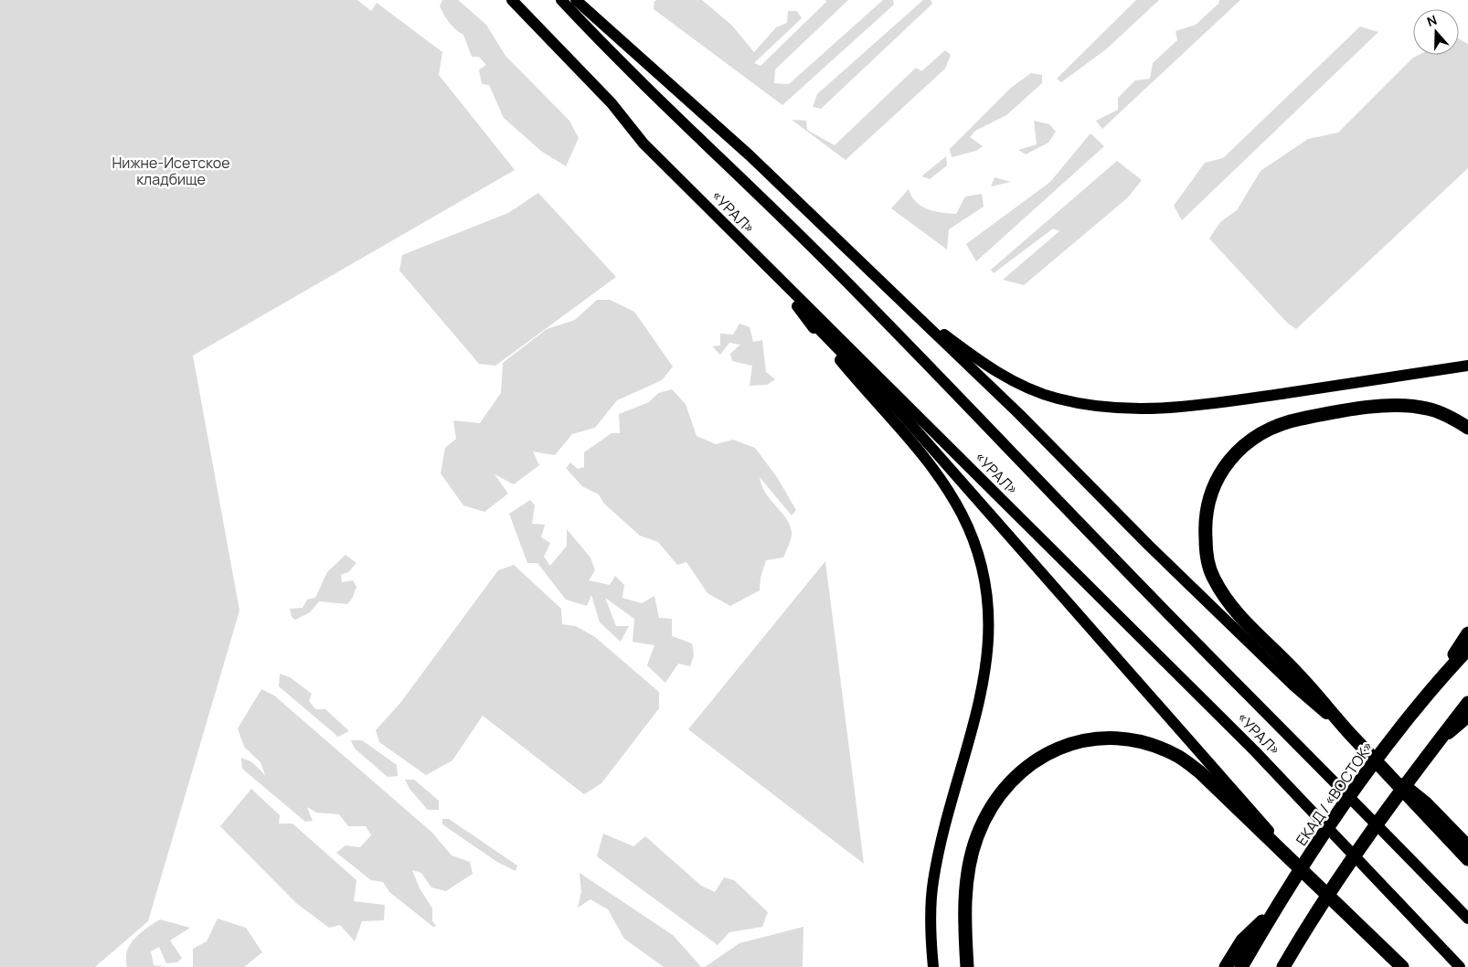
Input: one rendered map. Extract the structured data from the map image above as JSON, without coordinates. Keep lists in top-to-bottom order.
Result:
{
  "streets": {
    "highway": ["ЕКАД / «ВОСТОК»"],
    "main road": ["«УРАЛ»"]
  },
  "parks": ["Нижне-Исетское кладбище"],
  "north": "top"
}
